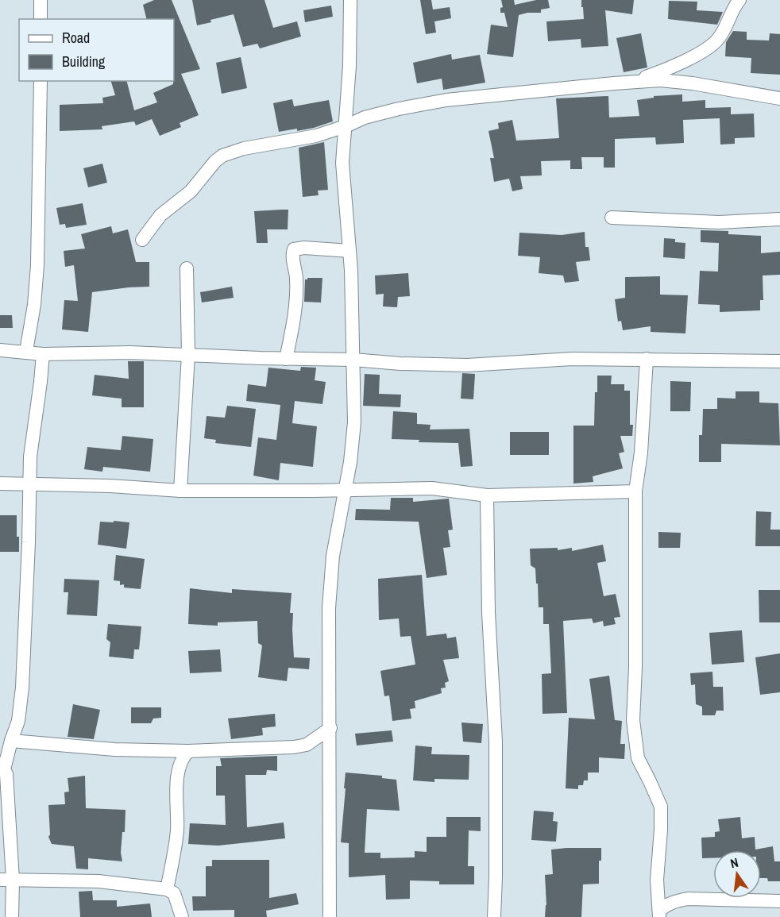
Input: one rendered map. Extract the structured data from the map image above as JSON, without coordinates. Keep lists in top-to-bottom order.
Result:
{
  "legend": ["Road", "Building"],
  "north": "top"
}
